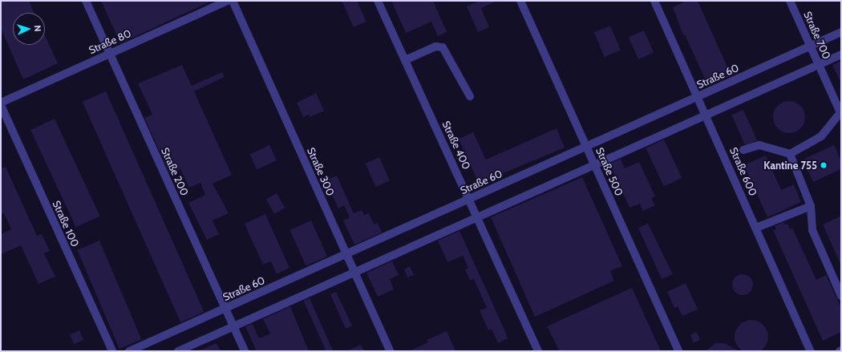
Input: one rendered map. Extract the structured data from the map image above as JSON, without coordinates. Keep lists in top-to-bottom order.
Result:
{
  "streets": {
    "street": [
      "Straße 700",
      "Straße 80",
      "Straße 60",
      "Straße 400",
      "Straße 200",
      "Straße 300",
      "Straße 500",
      "Straße 600",
      "Straße 100"
    ]
  },
  "crossings": [
    ["Straße 700", "Straße 60"],
    ["Straße 80", "Straße 200"],
    ["Straße 60", "Straße 400"],
    ["Straße 60", "Straße 200"],
    ["Straße 60", "Straße 300"],
    ["Straße 60", "Straße 500"],
    ["Straße 60", "Straße 600"]
  ],
  "places": ["Kantine 755"],
  "north": "right"
}
